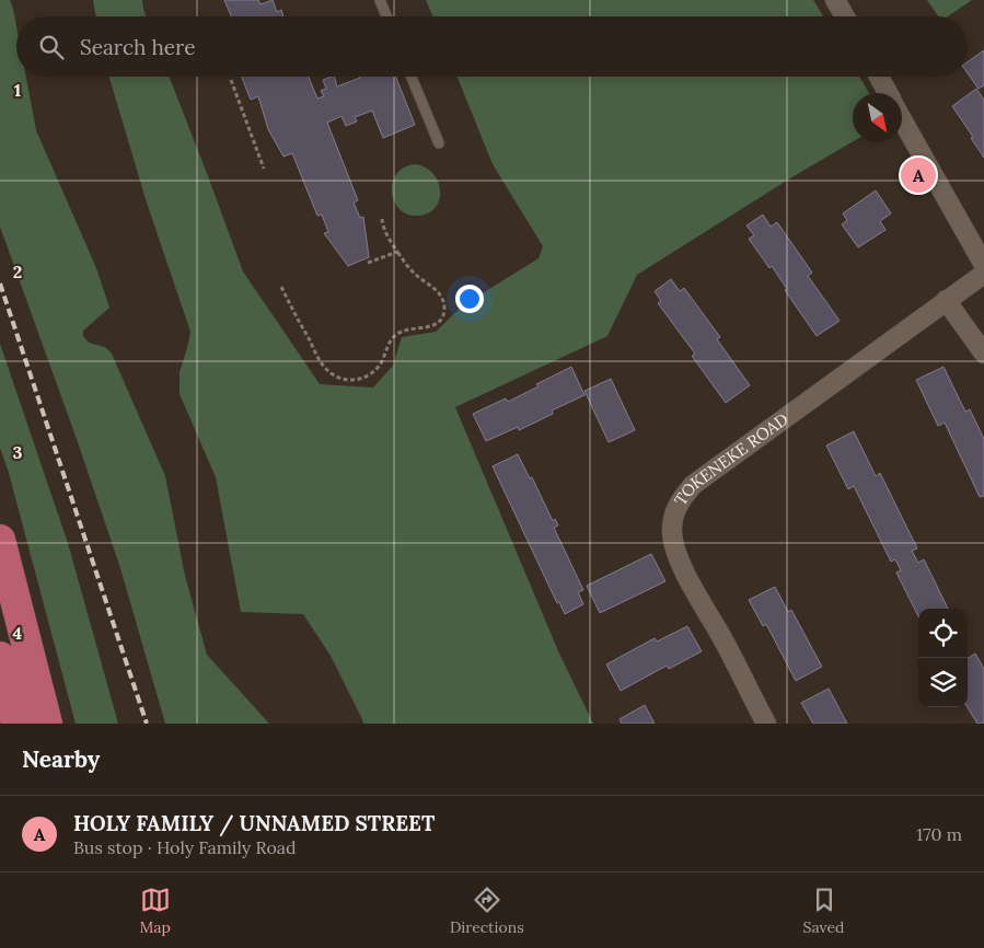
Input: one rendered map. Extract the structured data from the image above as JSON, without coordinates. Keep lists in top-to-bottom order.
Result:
{
  "streets": {
    "street": ["TOKENEKE ROAD"]
  },
  "north": "bottom right",
  "page": {
    "search": "Search here",
    "pins": "A",
    "heading": "Nearby",
    "list": [
      {
        "mark": "A",
        "name": "HOLY FAMILY / UNNAMED STREET",
        "note": "Bus stop · Holy Family Road",
        "value": "170 m"
      }
    ],
    "nav": ["Map", "Directions", "Saved"]
  },
  "grid": {
    "rows": [
      "1",
      "2",
      "3",
      "4"
    ]
  }
}
